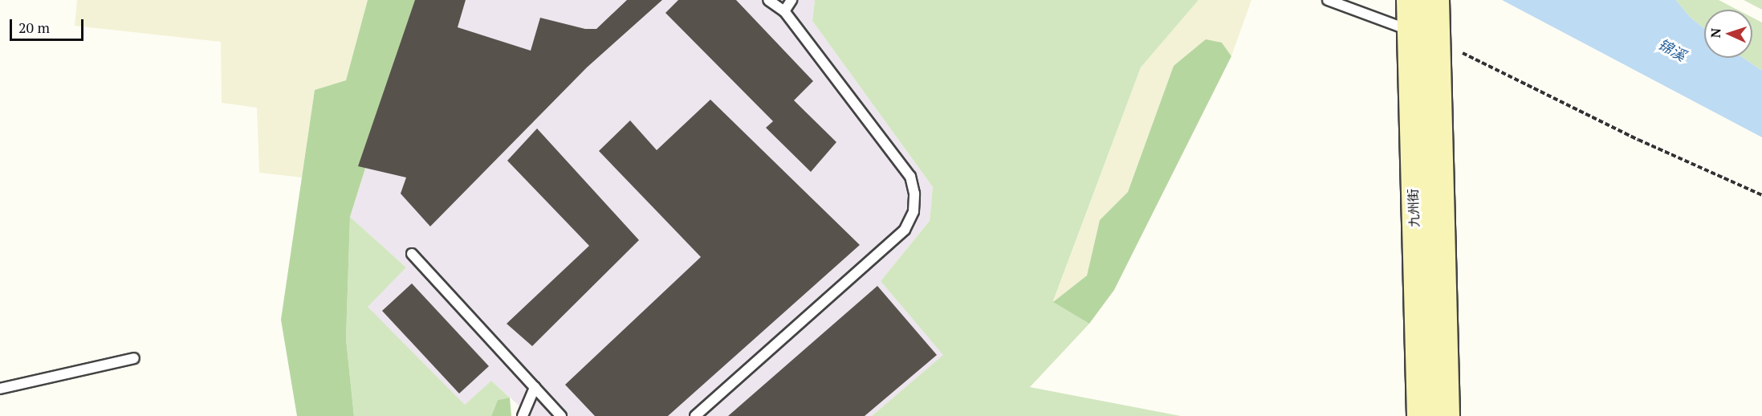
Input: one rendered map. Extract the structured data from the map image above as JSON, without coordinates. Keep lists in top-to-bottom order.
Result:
{
  "streets": {
    "main road": ["九州街"]
  },
  "water": ["锦溪"],
  "scale_bar": "20 m",
  "north": "left"
}
